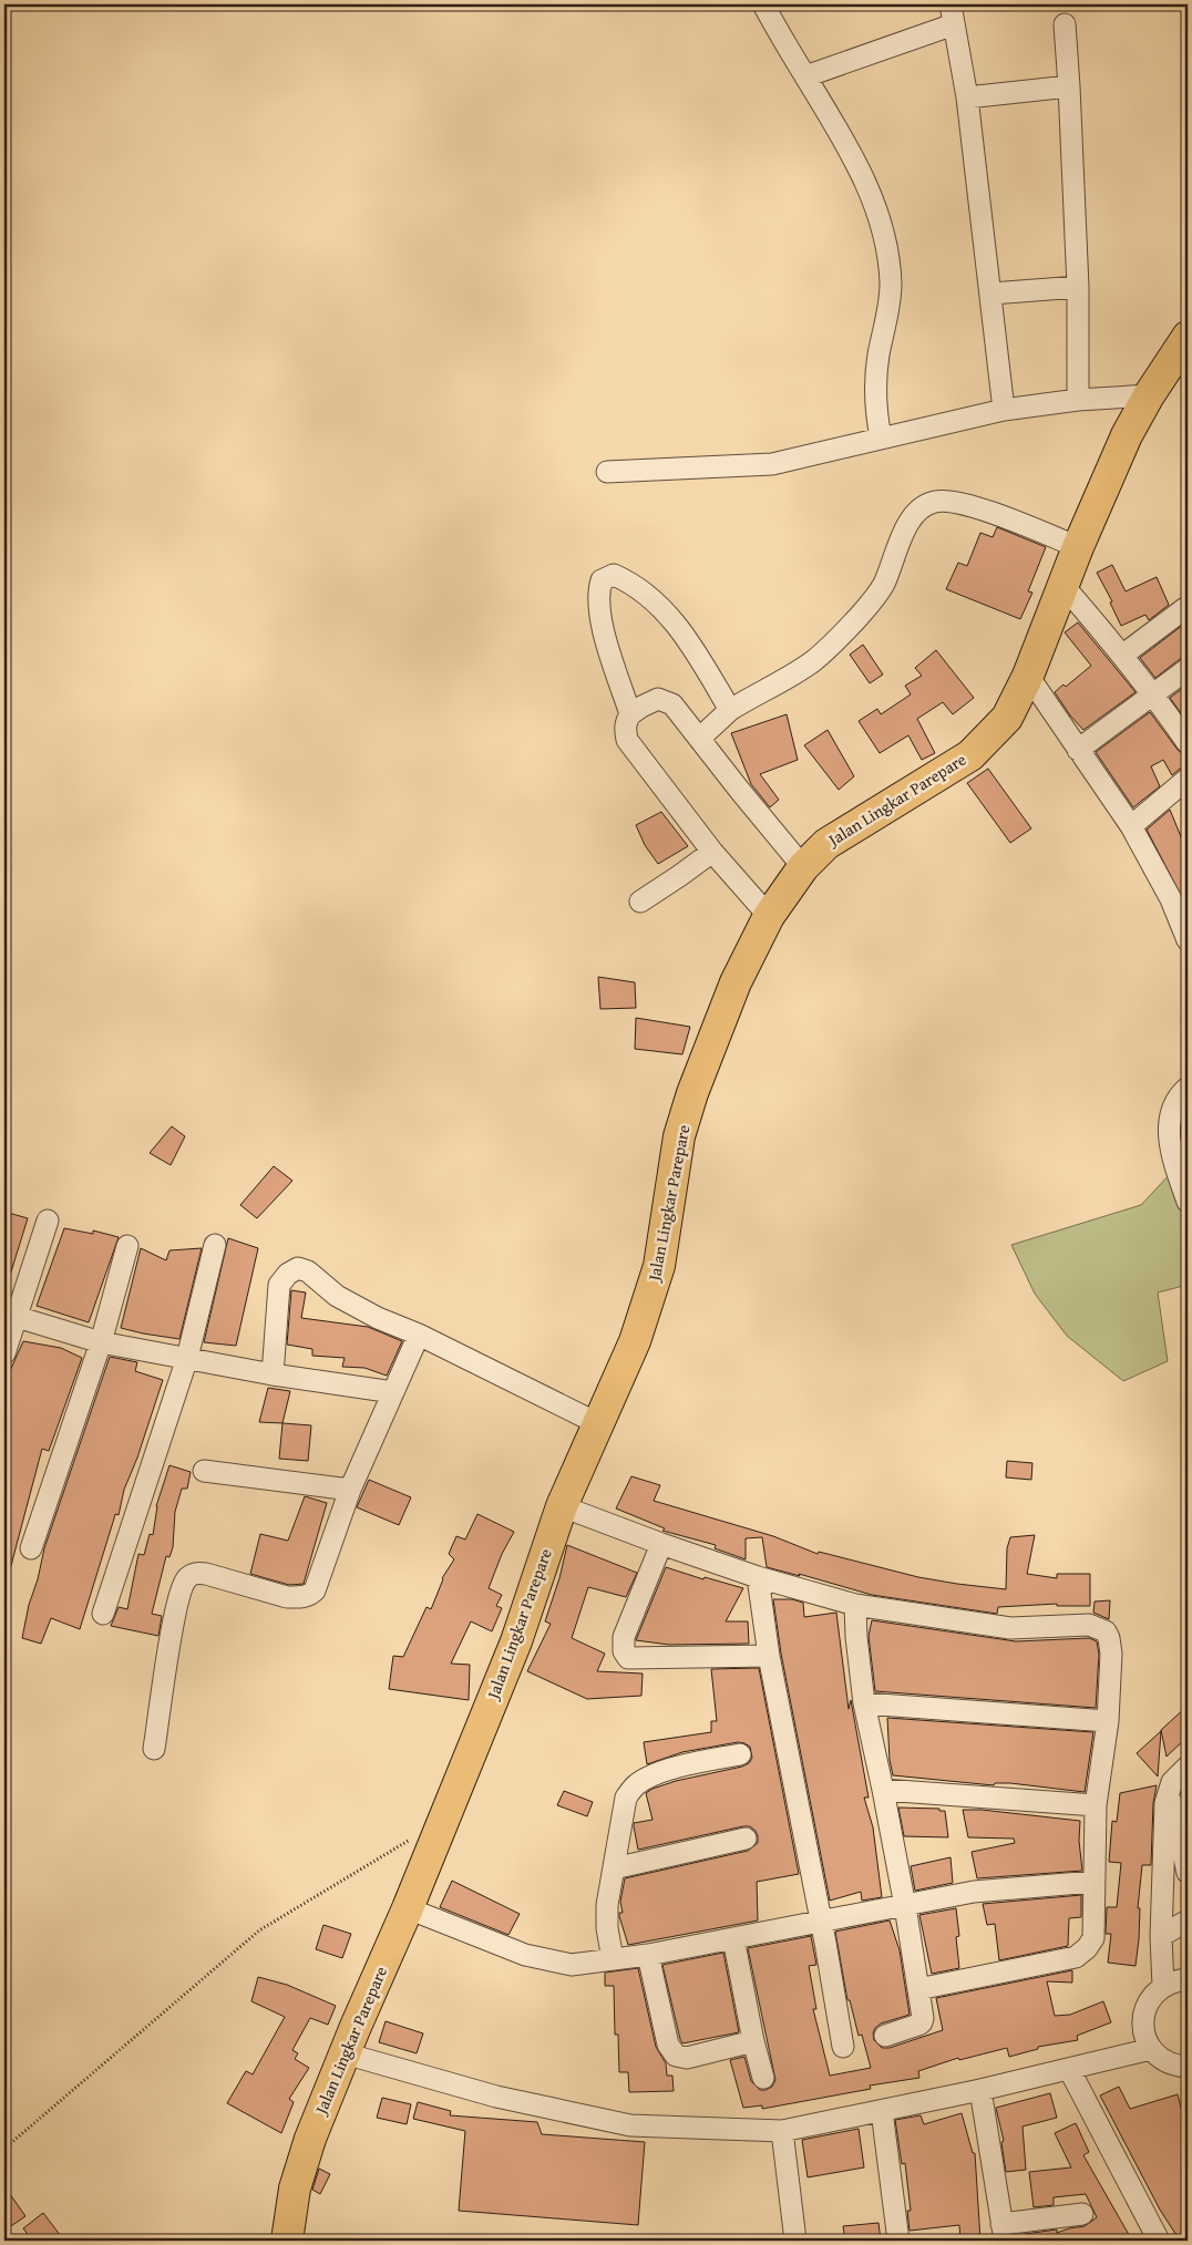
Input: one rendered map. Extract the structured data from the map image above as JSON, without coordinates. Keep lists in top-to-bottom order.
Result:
{
  "streets": {
    "highway": ["Jalan Lingkar Parepare"]
  }
}
